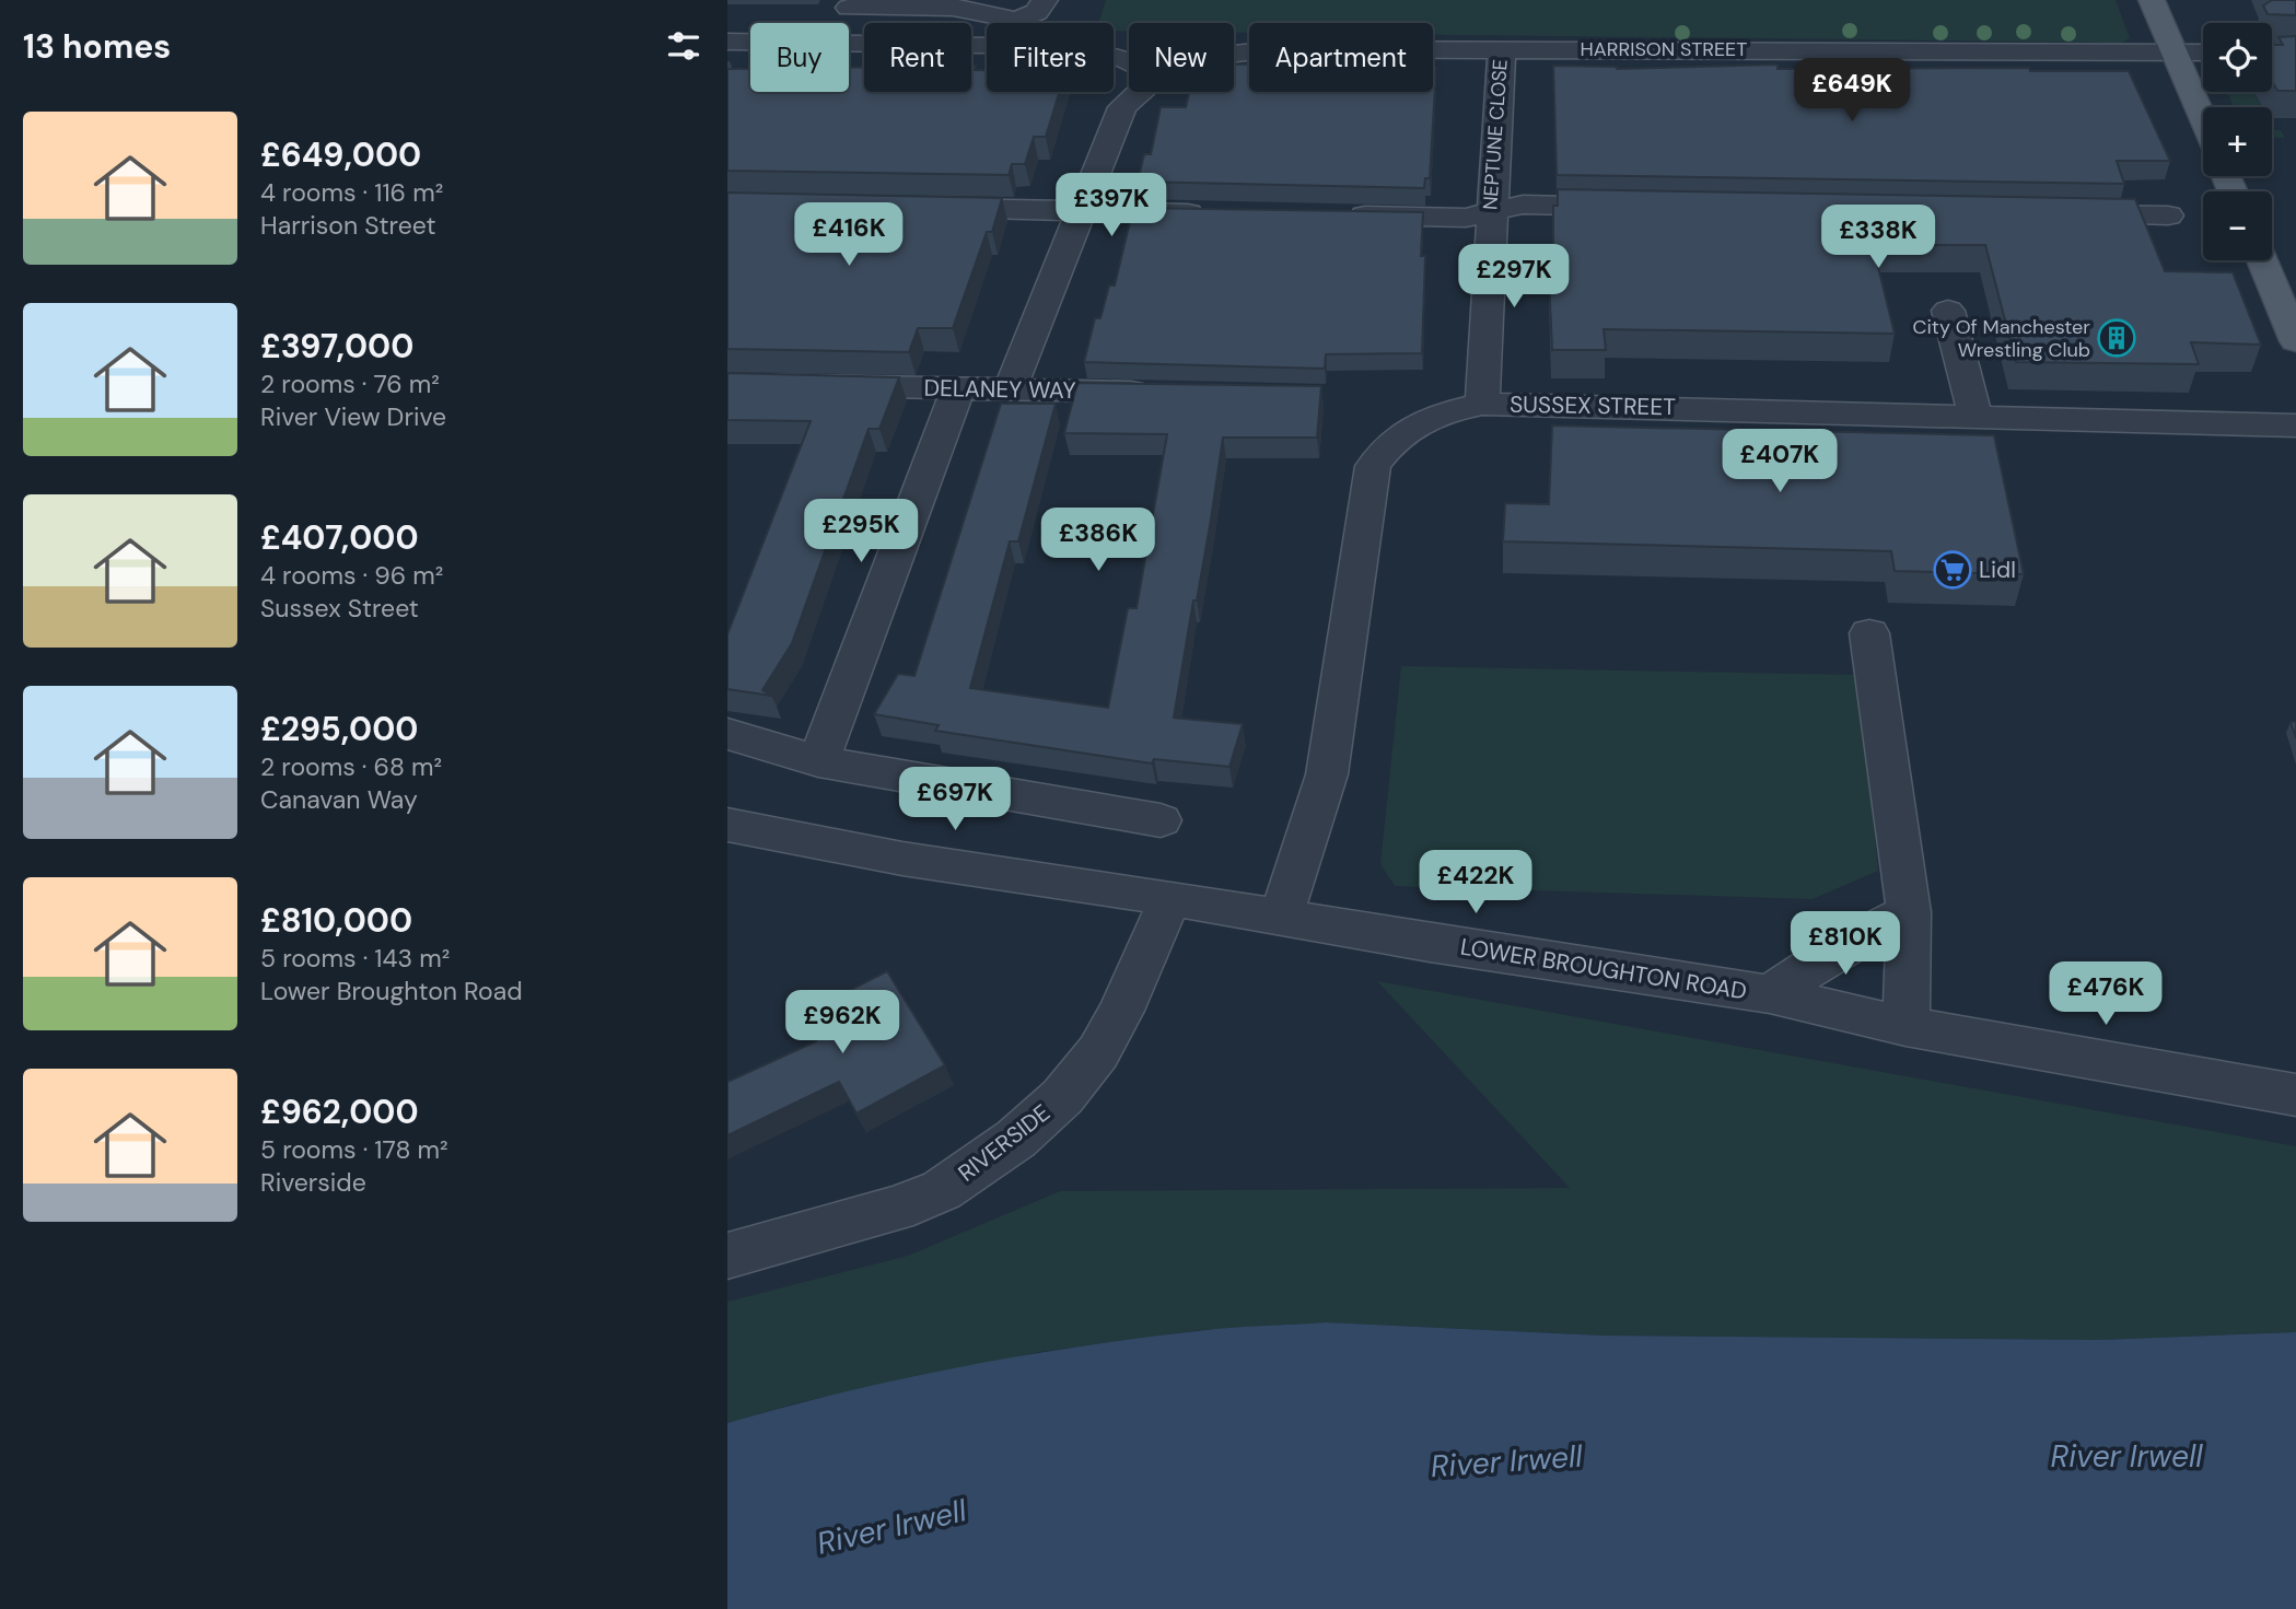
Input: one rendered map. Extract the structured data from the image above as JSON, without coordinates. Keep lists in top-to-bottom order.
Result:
{
  "streets": {
    "street": [
      "HARRISON STREET",
      "NEPTUNE CLOSE",
      "DELANEY WAY",
      "SUSSEX STREET",
      "LOWER BROUGHTON ROAD",
      "RIVERSIDE"
    ]
  },
  "crossings": [
    ["HARRISON STREET", "NEPTUNE CLOSE"],
    ["HARRISON STREET", "DELANEY WAY"],
    ["NEPTUNE CLOSE", "SUSSEX STREET"],
    ["SUSSEX STREET", "LOWER BROUGHTON ROAD"],
    ["LOWER BROUGHTON ROAD", "RIVERSIDE"]
  ],
  "water": ["River Irwell"],
  "places": {
    "building": ["City Of Manchester Wrestling Club"],
    "supermarket": ["Lidl"]
  },
  "page": {
    "heading": "13 homes",
    "map_buttons": ["+", "−"],
    "chip": [
      "Buy",
      "Rent",
      "Filters",
      "New",
      "Apartment"
    ],
    "price": [
      "£649K",
      "£397K",
      "£416K",
      "£338K",
      "£297K",
      "£407K",
      "£295K",
      "£386K",
      "£697K",
      "£422K",
      "£810K",
      "£476K",
      "£962K"
    ],
    "list": [
      {
        "name": "£649,000",
        "note": "4 rooms · 116 m² · Harrison Street"
      },
      {
        "name": "£397,000",
        "note": "2 rooms · 76 m² · River View Drive"
      },
      {
        "name": "£407,000",
        "note": "4 rooms · 96 m² · Sussex Street"
      },
      {
        "name": "£295,000",
        "note": "2 rooms · 68 m² · Canavan Way"
      },
      {
        "name": "£810,000",
        "note": "5 rooms · 143 m² · Lower Broughton Road"
      },
      {
        "name": "£962,000",
        "note": "5 rooms · 178 m² · Riverside"
      }
    ]
  }
}
